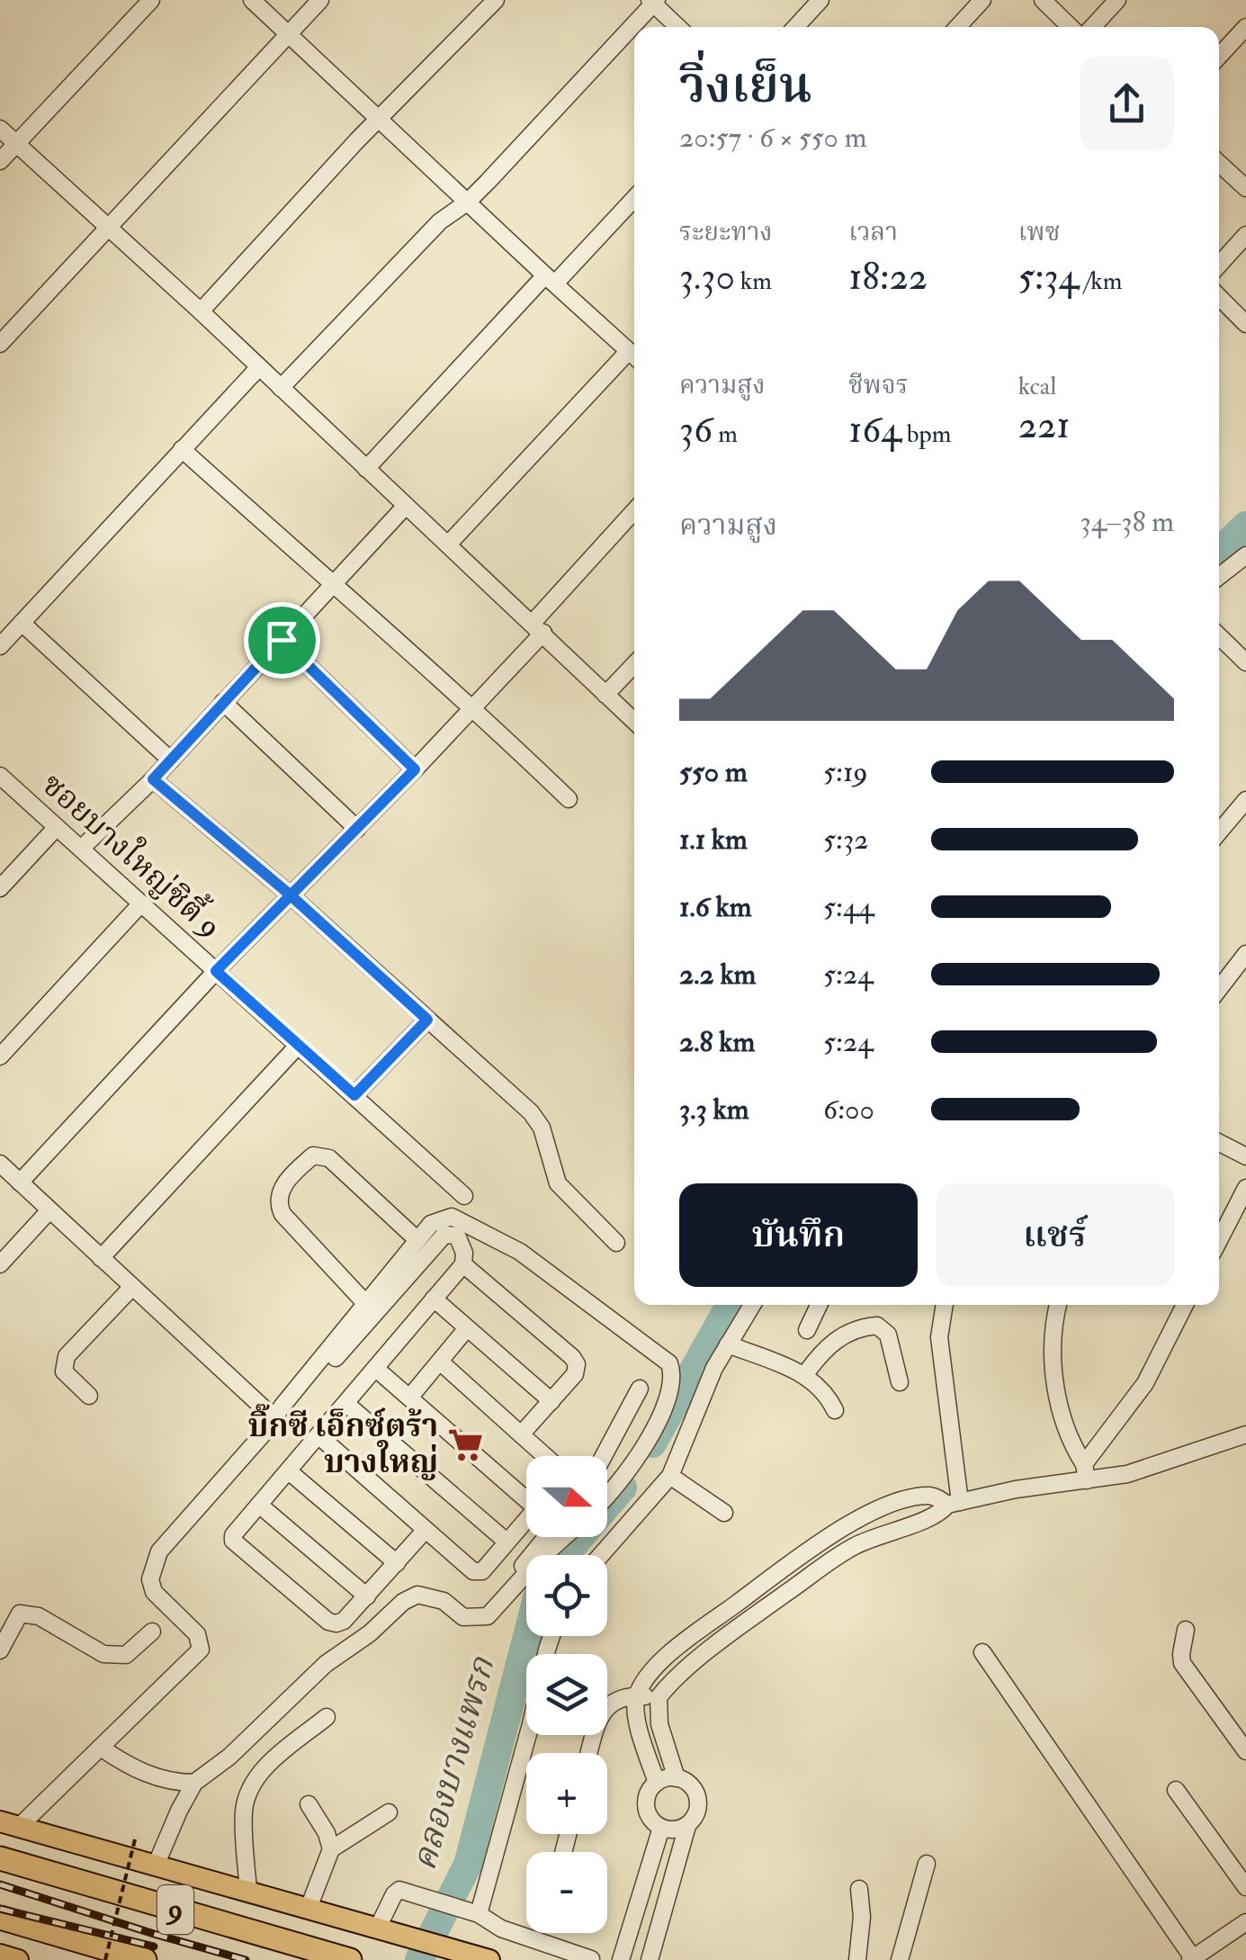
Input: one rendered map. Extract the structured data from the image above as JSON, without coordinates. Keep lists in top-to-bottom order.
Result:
{
  "streets": {
    "highway": ["9"],
    "street": ["ซอยบางใหญ่ซิตี้ 9"]
  },
  "water": ["คลองบางแพรก"],
  "places": {
    "supermarket": ["บิ๊กซี เอ็กซ์ตร้า บางใหญ่"]
  },
  "north": "right",
  "page": {
    "heading": ["วิ่งเย็น", "20:57 · 6 × 550 m"],
    "stats": [
      ["ระยะทาง", "3.30 km"],
      ["เวลา", "18:22"],
      ["เพซ", "5:34 /km"],
      ["ความสูง", "36 m"],
      ["ชีพจร", "164 bpm"],
      ["kcal", "221"]
    ],
    "chart": ["ความสูง", "34–38 m"],
    "list": [
      {
        "name": "550 m",
        "note": "5:19"
      },
      {
        "name": "1.1 km",
        "note": "5:32"
      },
      {
        "name": "1.6 km",
        "note": "5:44"
      },
      {
        "name": "2.2 km",
        "note": "5:24"
      },
      {
        "name": "2.8 km",
        "note": "5:24"
      },
      {
        "name": "3.3 km",
        "note": "6:00"
      }
    ],
    "buttons": ["บันทึก", "แชร์"],
    "map_buttons": ["+", "−"]
  }
}
